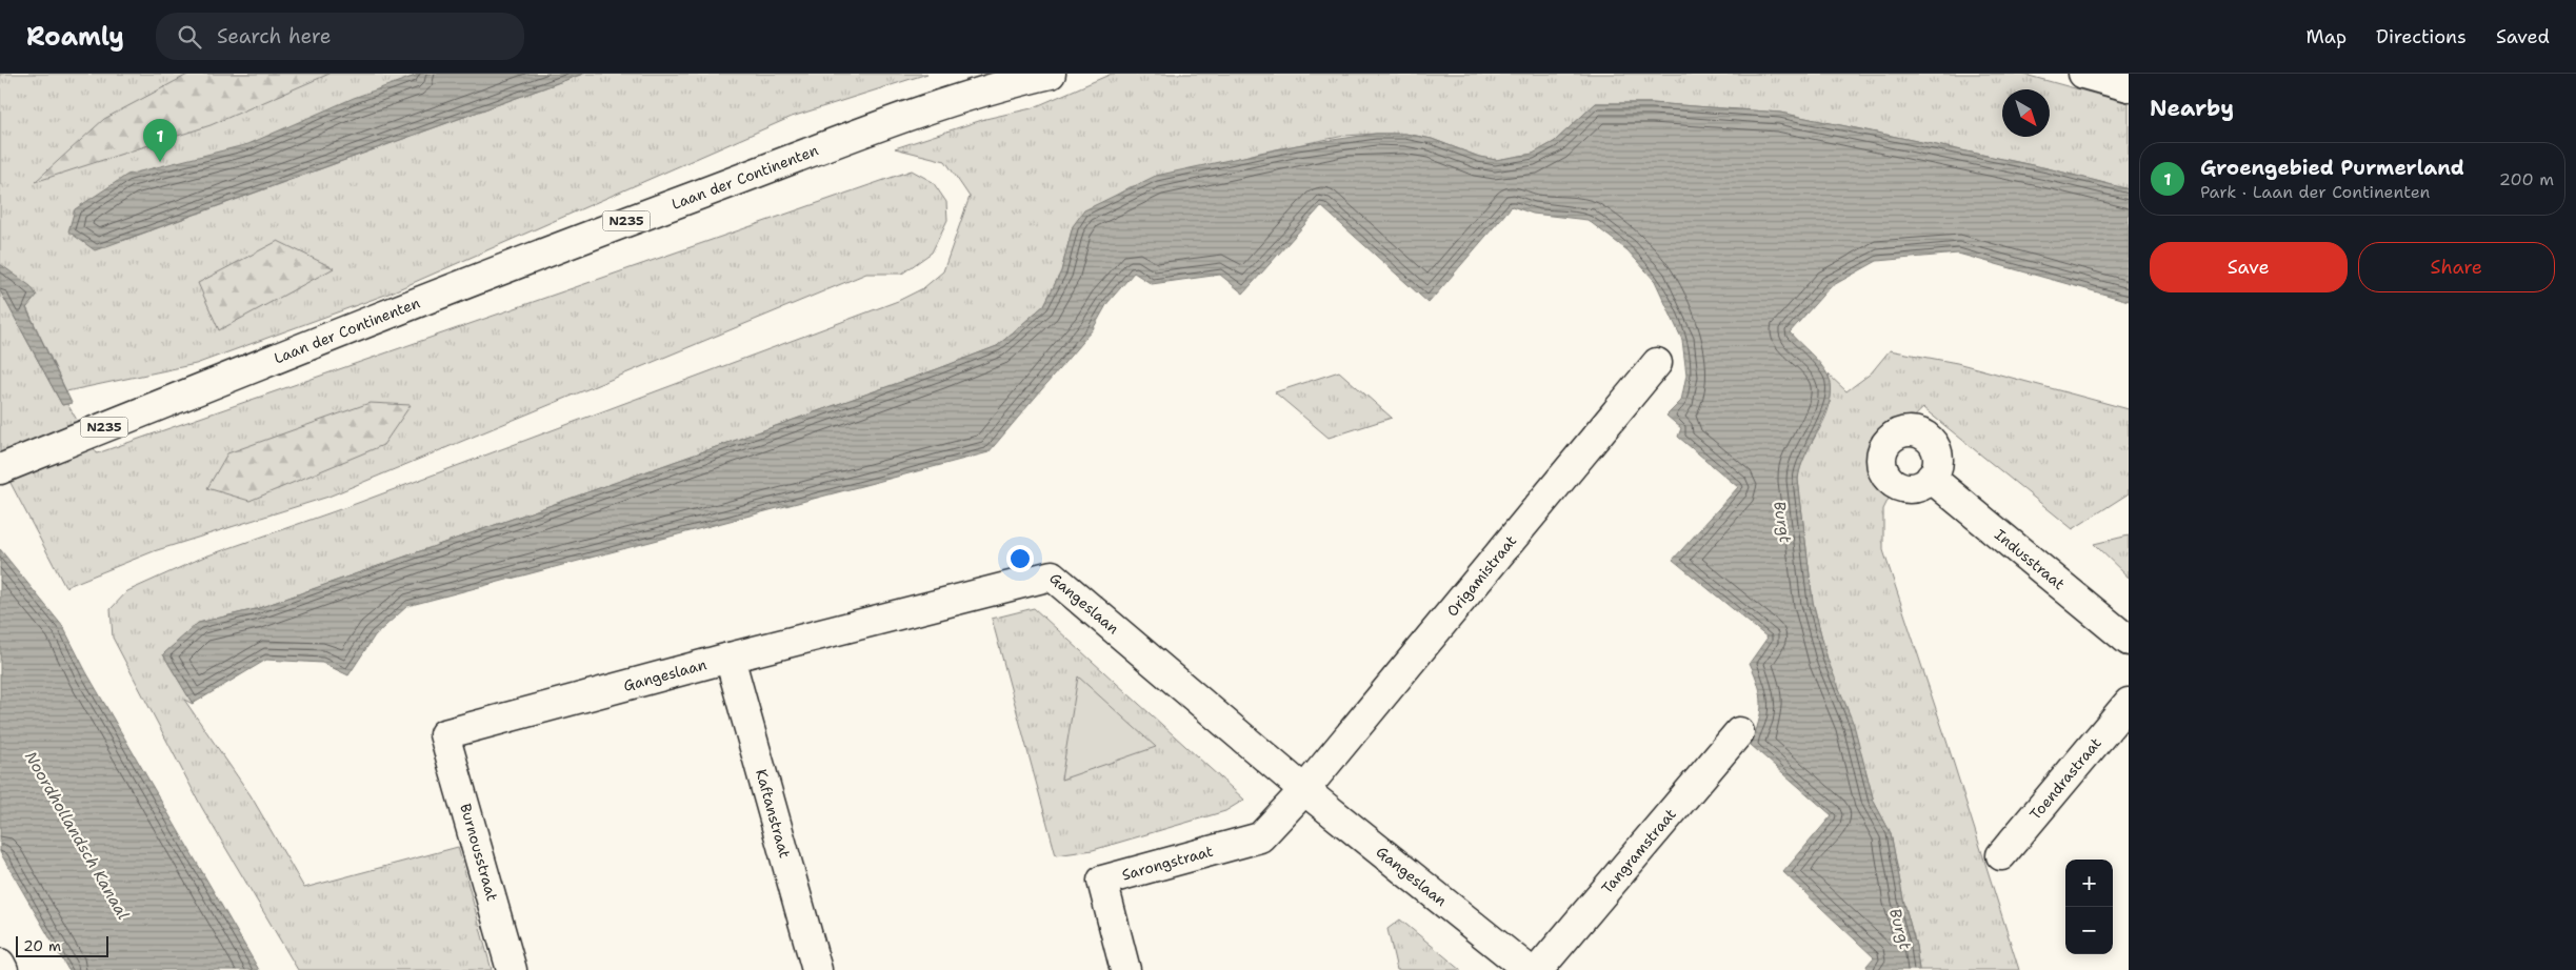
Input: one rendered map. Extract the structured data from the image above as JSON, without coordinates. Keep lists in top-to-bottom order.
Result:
{
  "streets": {
    "street": [
      "Laan der Continenten",
      "N235",
      "Indusstraat",
      "Origamistraat",
      "Gangeslaan",
      "Toendrastraat",
      "Kaftanstraat",
      "Tangramstraat",
      "Burnousstraat",
      "Sarongstraat"
    ]
  },
  "crossings": [
    ["Origamistraat", "Gangeslaan"],
    ["Origamistraat", "Sarongstraat"],
    ["Gangeslaan", "Kaftanstraat"],
    ["Gangeslaan", "Burnousstraat"],
    ["Gangeslaan", "Sarongstraat"]
  ],
  "water": ["Burgt", "Noordhollandsch Kanaal"],
  "scale_bar": "20 m",
  "north": "bottom right",
  "page": {
    "header": "Roamly",
    "search": "Search here",
    "nav": ["Map", "Directions", "Saved"],
    "heading": "Nearby",
    "pins": "1",
    "list": [
      {
        "mark": "1",
        "name": "Groengebied Purmerland",
        "note": "Park · Laan der Continenten",
        "value": "200 m"
      }
    ],
    "buttons": ["Save", "Share"],
    "map_buttons": ["+", "−"],
    "scale": "20 m"
  }
}
